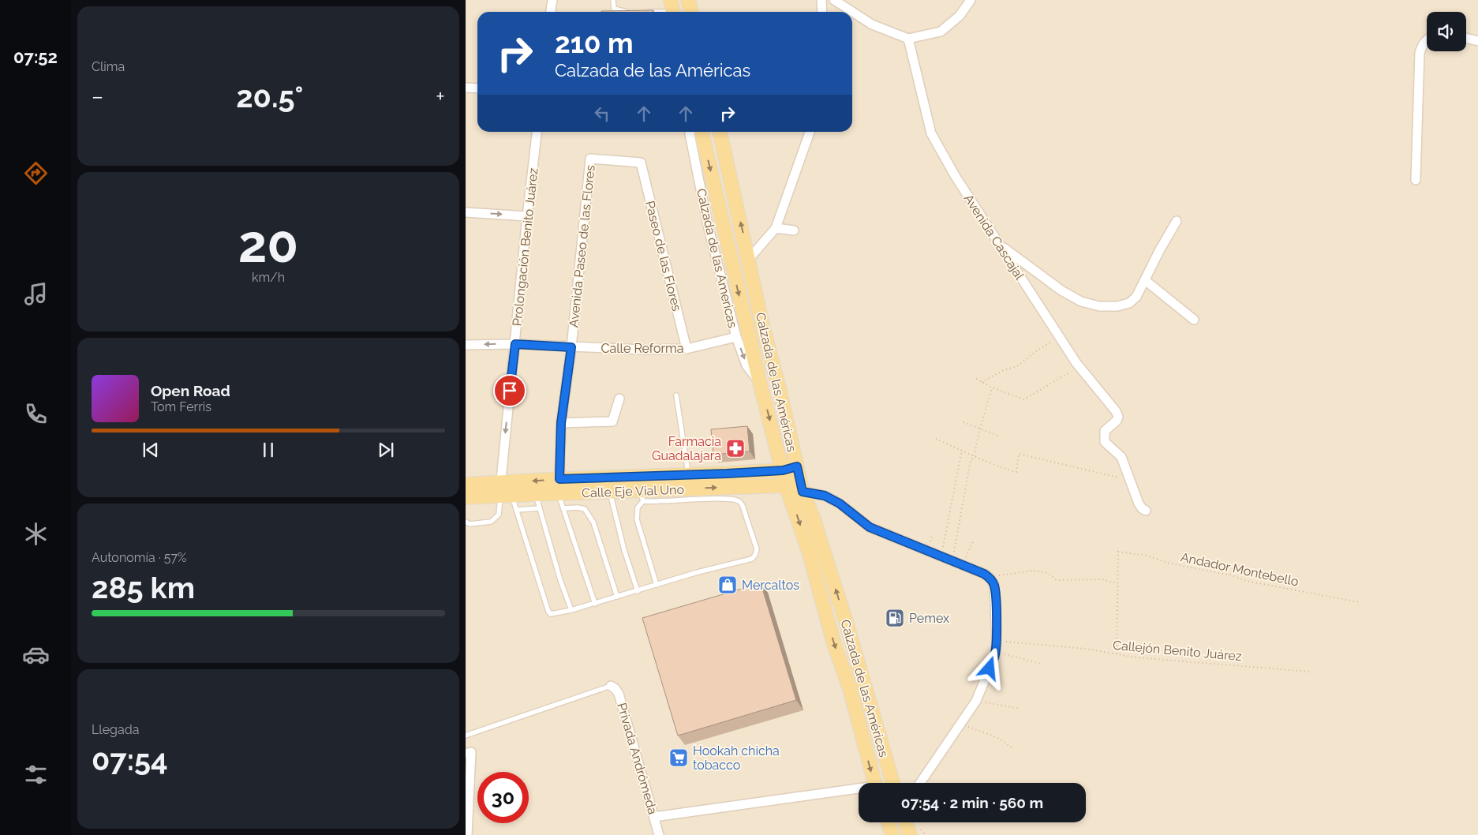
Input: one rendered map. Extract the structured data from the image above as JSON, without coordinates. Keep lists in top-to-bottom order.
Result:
{
  "streets": {
    "main road": ["Calzada de las Américas", "Calle Eje Vial Uno"],
    "street": [
      "Avenida Cascajal",
      "Avenida Paseo de las Flores",
      "Prolongación Benito Juárez",
      "Paseo de las Flores",
      "Calzada de las Americas",
      "Calle Reforma",
      "Privada Andrómeda"
    ],
    "path": ["Andador Montebello", "Callejón Benito Juárez"]
  },
  "crossings": [
    ["Avenida Paseo de las Flores", "Paseo de las Flores"],
    ["Avenida Paseo de las Flores", "Calle Reforma"],
    ["Avenida Paseo de las Flores", "Calle Eje Vial Uno"],
    ["Prolongación Benito Juárez", "Calle Reforma"],
    ["Prolongación Benito Juárez", "Calle Eje Vial Uno"],
    ["Paseo de las Flores", "Calle Reforma"],
    ["Calzada de las Americas", "Calle Reforma"],
    ["Calzada de las Americas", "Calzada de las Américas"],
    ["Calzada de las Américas", "Calle Eje Vial Uno"]
  ],
  "one_way": ["Prolongación Benito Juárez"],
  "places": {
    "pharmacy": ["Farmacia Guadalajara"],
    "shop": ["Mercaltos"],
    "fuel station": ["Pemex"],
    "supermarket": ["Hookah chicha tobacco"]
  },
  "page": {
    "tabs": "07:52",
    "tile": [
      "Clima",
      ["20", "km/h"],
      ["Autonomía · 57%", "285 km"],
      ["Llegada", "07:54"]
    ],
    "turn": ["210 m", "Calzada de las Américas"],
    "heat": ["−", "20.5°", "+"],
    "song": ["Open Road", "Tom Ferris"],
    "limit": "30",
    "trip": "07:54 · 2 min · 560 m"
  }
}
